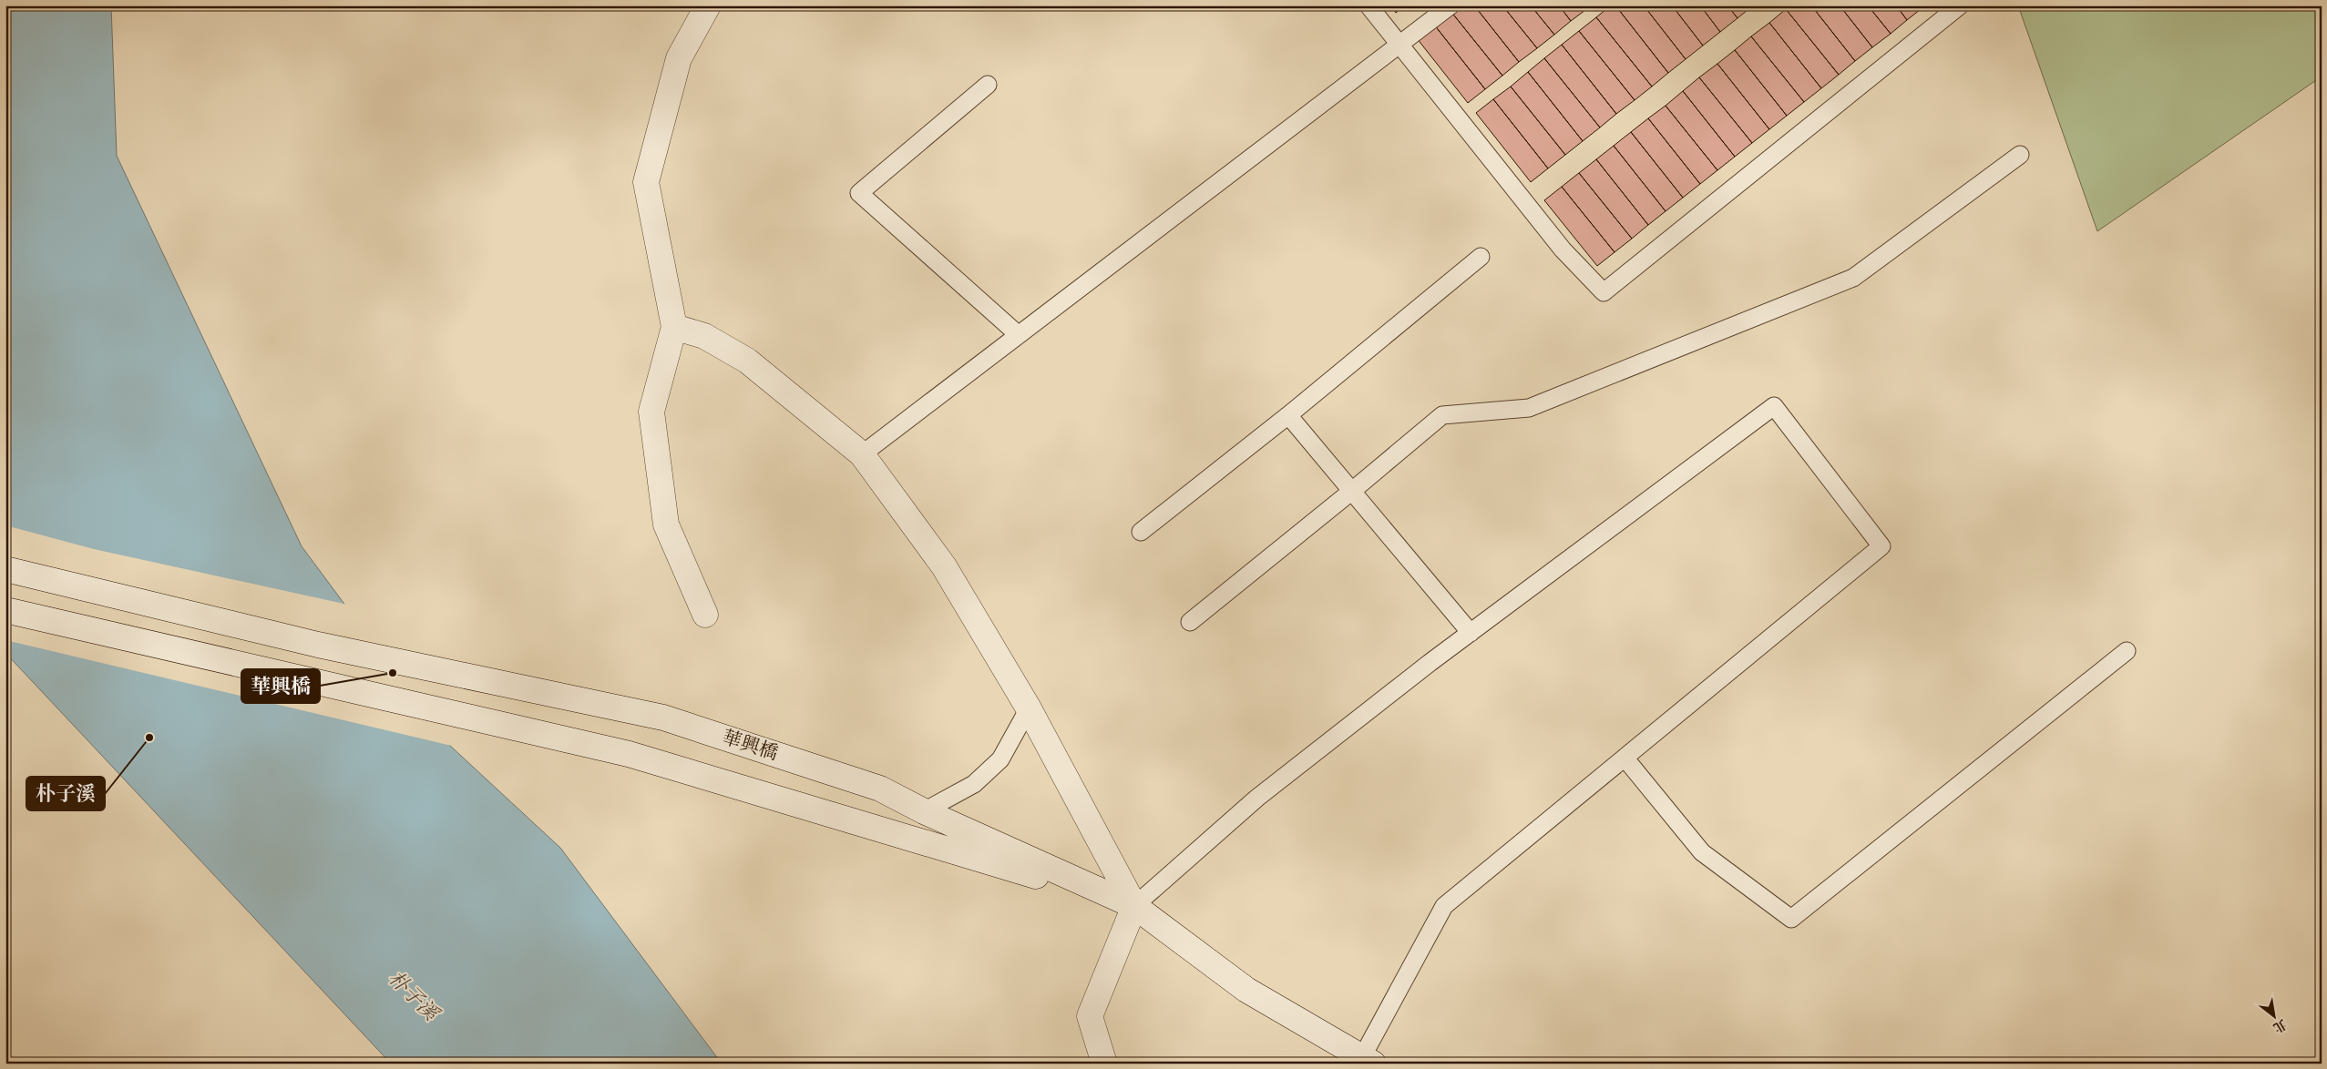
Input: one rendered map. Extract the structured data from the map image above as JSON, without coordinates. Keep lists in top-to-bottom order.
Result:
{
  "streets": {
    "street": ["華興橋"]
  },
  "water": ["朴子溪"],
  "places": ["華興橋", "朴子溪"],
  "north": "bottom right"
}
